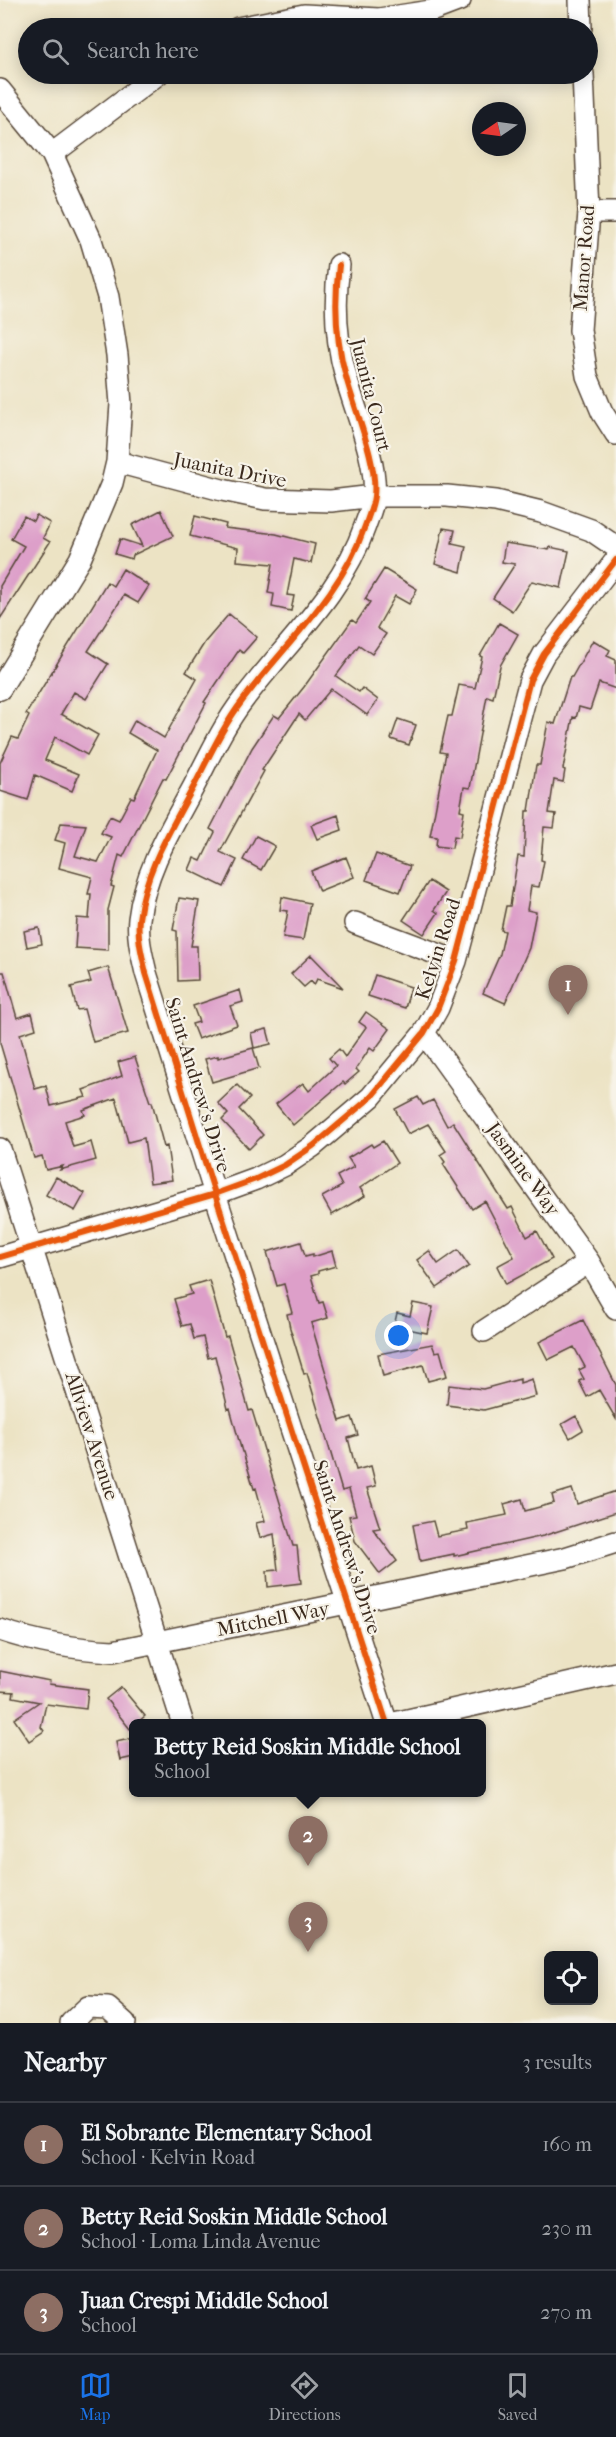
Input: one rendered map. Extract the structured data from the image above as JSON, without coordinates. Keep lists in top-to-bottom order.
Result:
{
  "streets": {
    "street": [
      "Manor Road",
      "Juanita Court",
      "Juanita Drive",
      "Kelvin Road",
      "Saint Andrew's Drive",
      "Jasmine Way",
      "Allview Avenue",
      "Mitchell Way"
    ]
  },
  "crossings": [
    ["Juanita Court", "Juanita Drive"],
    ["Juanita Court", "Saint Andrew's Drive"],
    ["Juanita Drive", "Saint Andrew's Drive"],
    ["Kelvin Road", "Saint Andrew's Drive"],
    ["Kelvin Road", "Jasmine Way"],
    ["Kelvin Road", "Allview Avenue"],
    ["Saint Andrew's Drive", "Mitchell Way"],
    ["Allview Avenue", "Mitchell Way"]
  ],
  "north": "left",
  "page": {
    "search": "Search here",
    "pins": ["1", "2", "3"],
    "popup": ["Betty Reid Soskin Middle School", "School"],
    "heading": ["Nearby", "3 results"],
    "list": [
      {
        "mark": "1",
        "name": "El Sobrante Elementary School",
        "note": "School · Kelvin Road",
        "value": "160 m"
      },
      {
        "mark": "2",
        "name": "Betty Reid Soskin Middle School",
        "note": "School · Loma Linda Avenue",
        "value": "230 m"
      },
      {
        "mark": "3",
        "name": "Juan Crespi Middle School",
        "note": "School",
        "value": "270 m"
      }
    ],
    "nav": ["Map", "Directions", "Saved"]
  }
}
